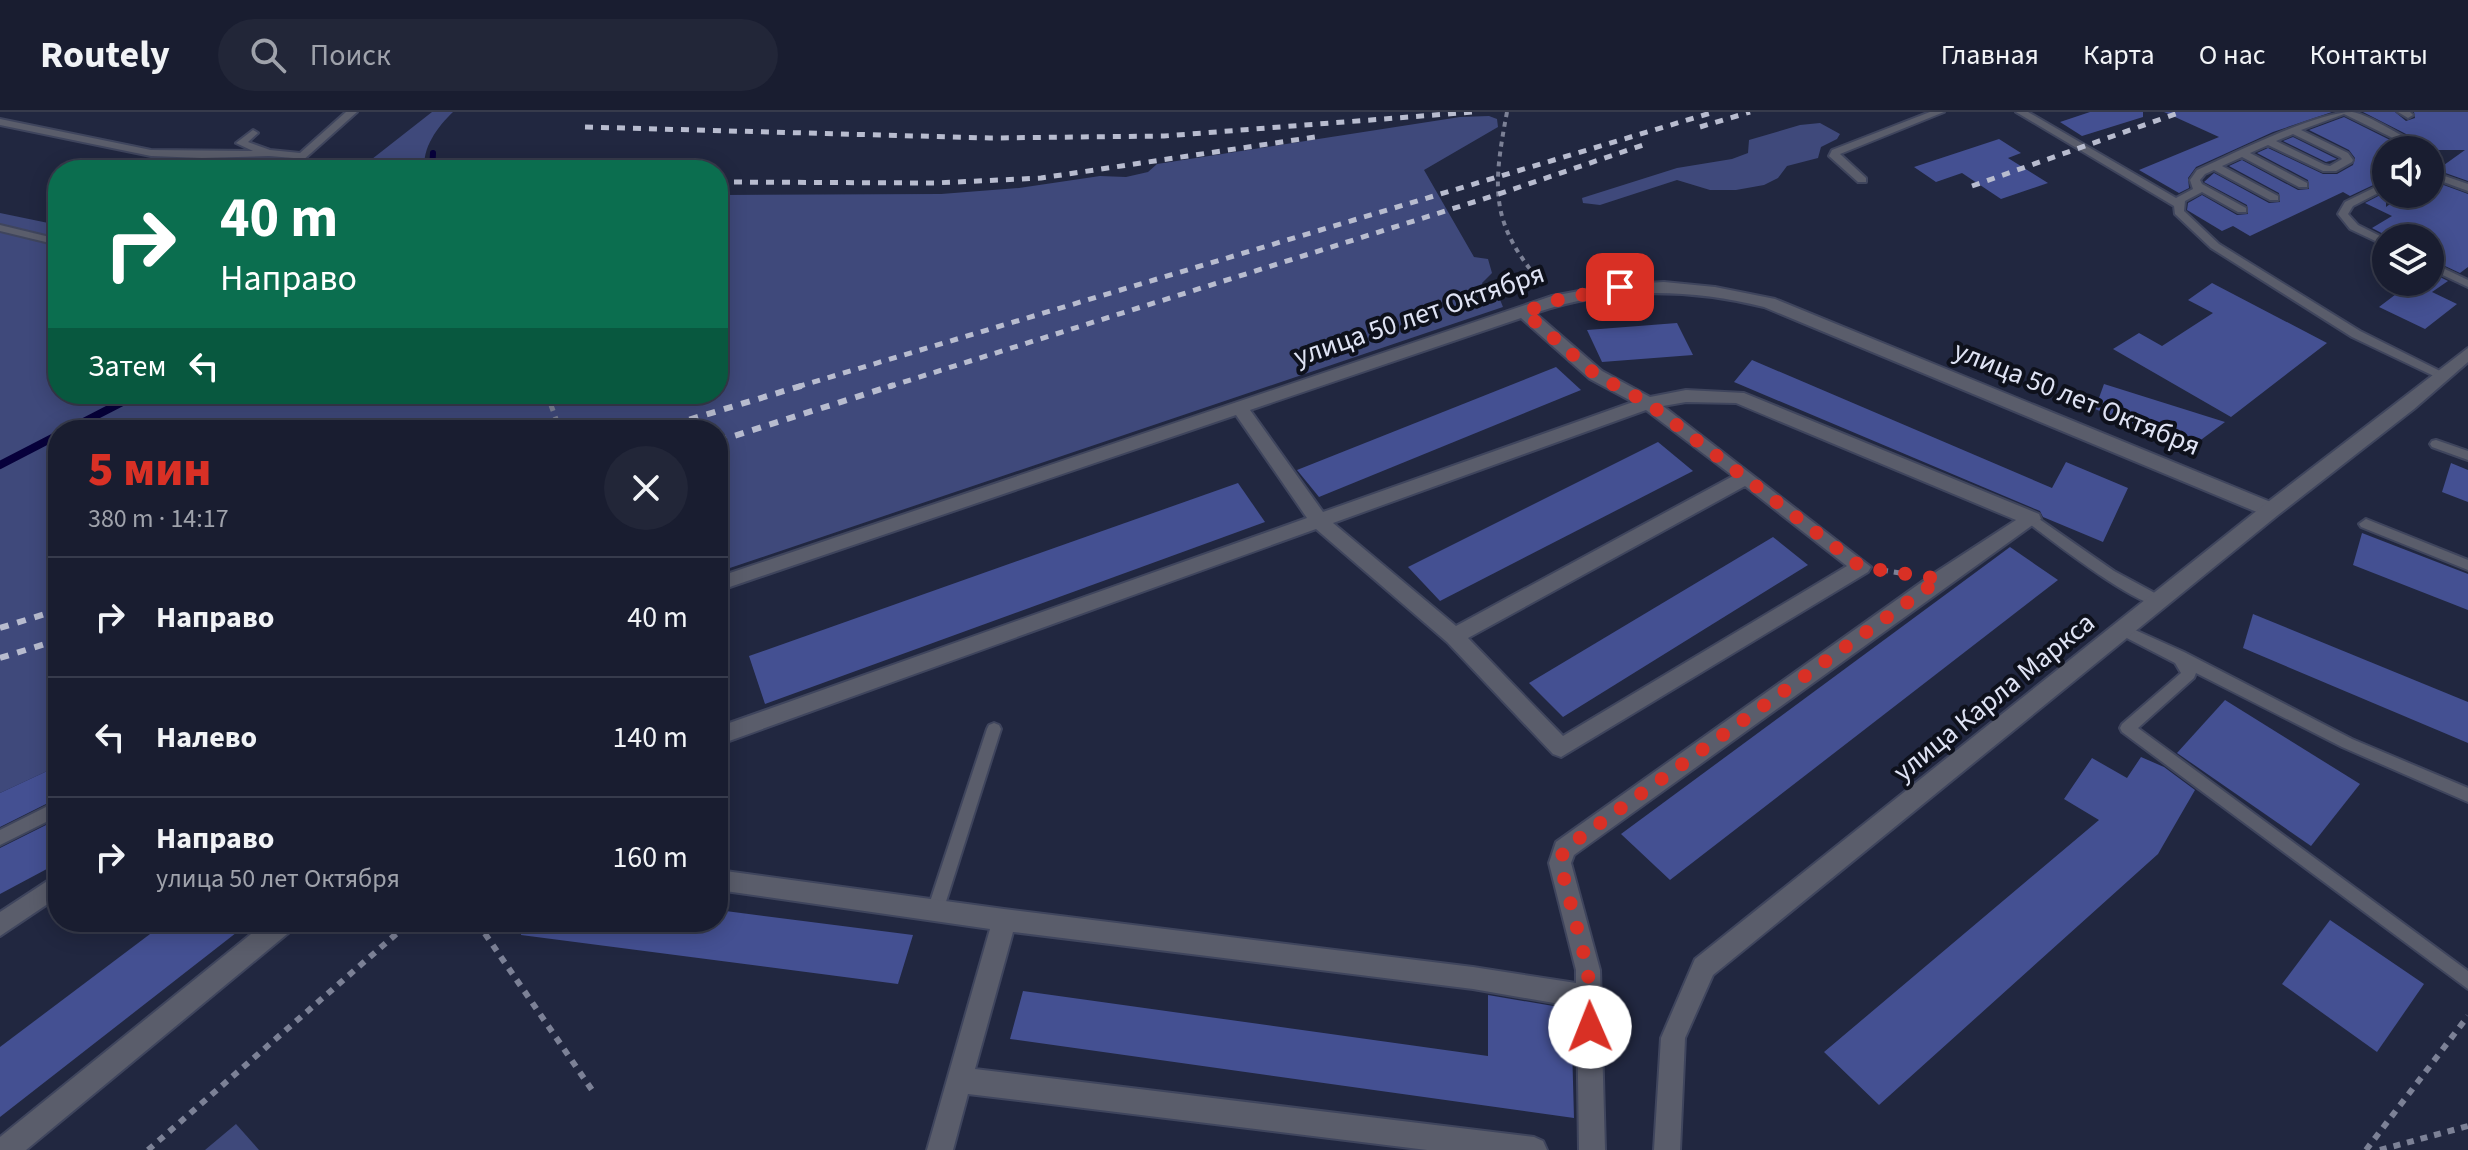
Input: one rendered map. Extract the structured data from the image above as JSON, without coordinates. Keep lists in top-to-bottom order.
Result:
{
  "streets": {
    "street": ["улица 50 лет Октября", "улица Карла Маркса"]
  },
  "crossings": [
    ["улица 50 лет Октября", "улица Карла Маркса"]
  ],
  "page": {
    "header": "Routely",
    "search": "Поиск",
    "nav": [
      "Главная",
      "Карта",
      "О нас",
      "Контакты"
    ],
    "turn": ["40 m", "Направо"],
    "then": "Затем",
    "heading": ["5 мин", "380 m · 14:17"],
    "list": [
      {
        "name": "Направо",
        "value": "40 m"
      },
      {
        "name": "Налево",
        "value": "140 m"
      },
      {
        "name": "Направо",
        "note": "улица 50 лет Октября",
        "value": "160 m"
      }
    ]
  }
}
